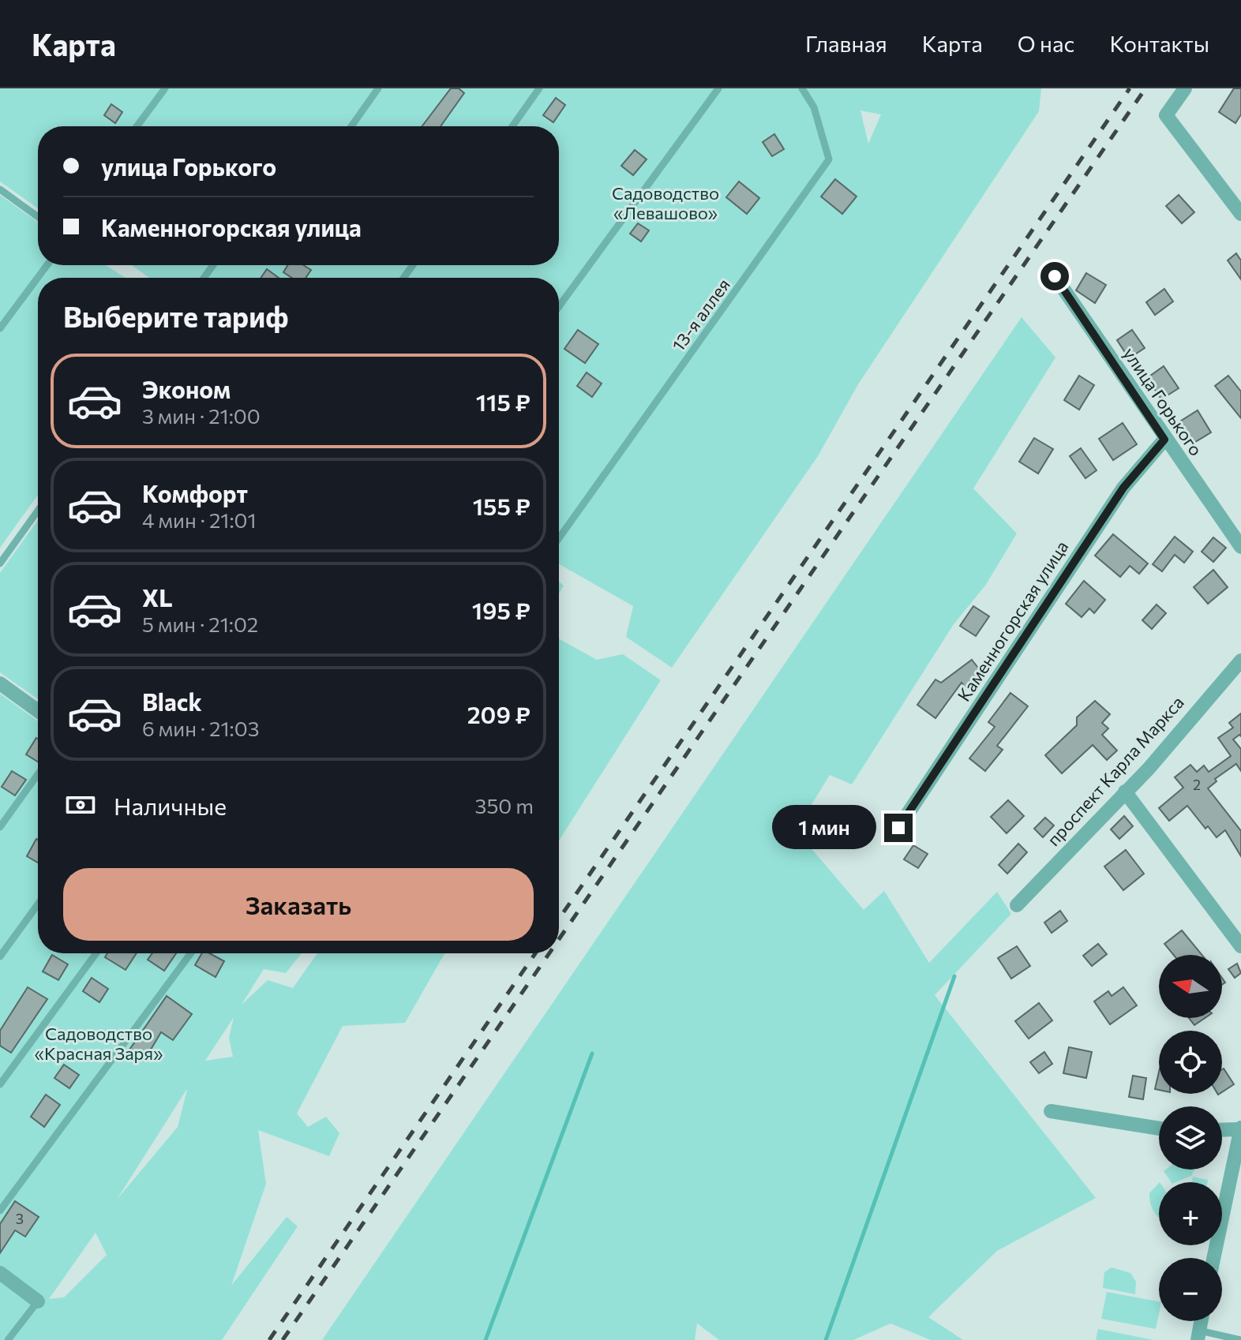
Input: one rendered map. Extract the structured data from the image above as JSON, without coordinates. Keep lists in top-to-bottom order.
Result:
{
  "streets": {
    "street": ["улица Горького", "Каменногорская улица", "проспект Карла Маркса"],
    "lane": ["13-я аллея"]
  },
  "crossings": [
    ["улица Горького", "Каменногорская улица"]
  ],
  "parks": ["Садоводство «Левашово»", "Садоводство «Красная Заря»"],
  "house_numbers": ["2", "3"],
  "north": "left",
  "page": {
    "header": "Карта",
    "nav": [
      "Главная",
      "Карта",
      "О нас",
      "Контакты"
    ],
    "banner": ["улица Горького", "Каменногорская улица"],
    "heading": "Выберите тариф",
    "list": [
      {
        "name": "Эконом",
        "note": "3 мин · 21:00",
        "value": "115 ₽"
      },
      {
        "name": "Комфорт",
        "note": "4 мин · 21:01",
        "value": "155 ₽"
      },
      {
        "name": "XL",
        "note": "5 мин · 21:02",
        "value": "195 ₽"
      },
      {
        "name": "Black",
        "note": "6 мин · 21:03",
        "value": "209 ₽"
      }
    ],
    "pay": ["Наличные", "350 m"],
    "bubble": "1 мин",
    "buttons": "Заказать",
    "map_buttons": ["+", "−"]
  }
}
